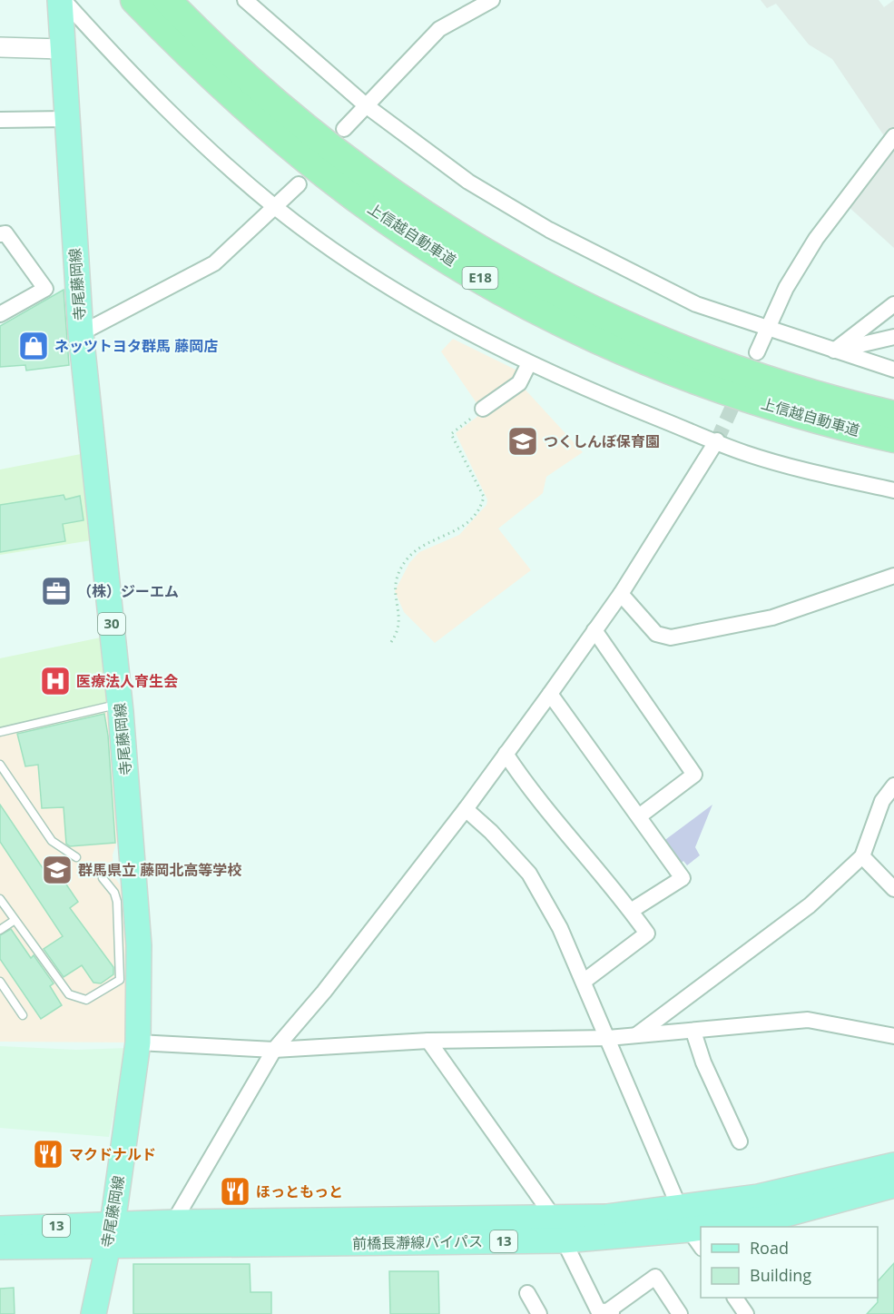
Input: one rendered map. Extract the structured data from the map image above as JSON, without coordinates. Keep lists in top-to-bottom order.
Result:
{
  "streets": {
    "highway": ["上信越自動車道", "E18"],
    "main road": [
      "寺尾藤岡線",
      "30",
      "13",
      "前橋長瀞線バイパス"
    ]
  },
  "crossings": [
    ["寺尾藤岡線", "前橋長瀞線バイパス"]
  ],
  "places": {
    "shop": ["ネッツトヨタ群馬 藤岡店"],
    "school or university": ["つくしんぼ保育園", "群馬県立 藤岡北高等学校"],
    "office": ["（株）ジーエム"],
    "hospital": ["医療法人育生会"],
    "restaurant": ["マクドナルド", "ほっともっと"]
  },
  "legend": ["Road", "Building"]
}
